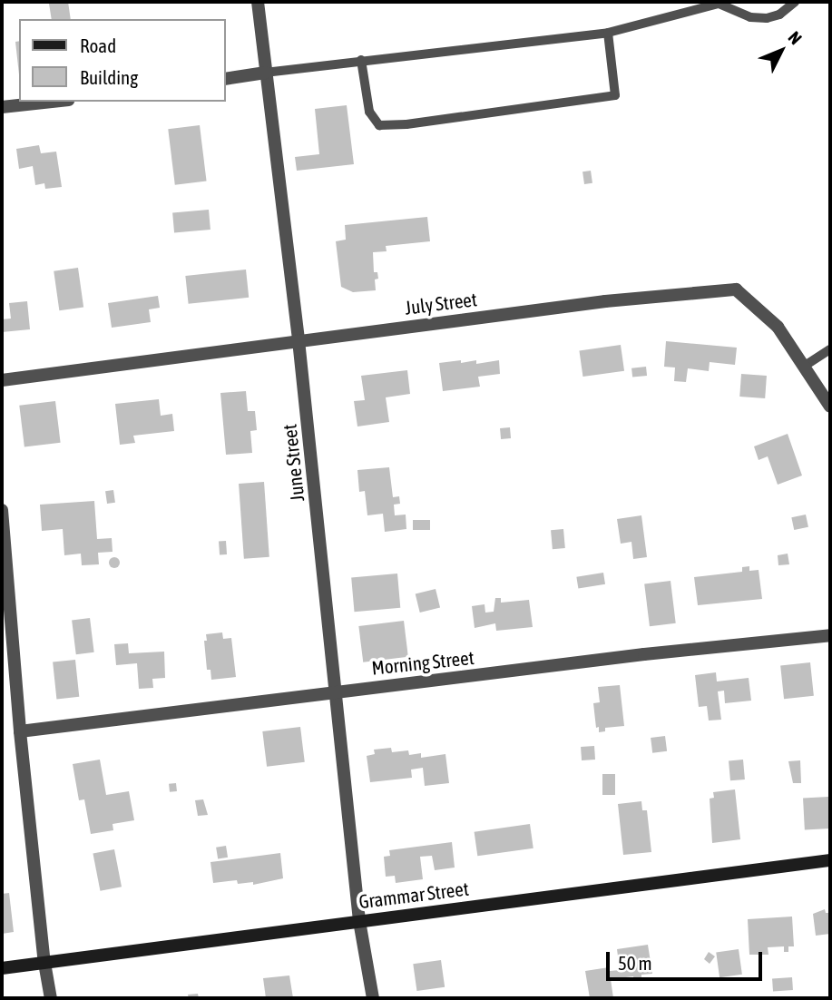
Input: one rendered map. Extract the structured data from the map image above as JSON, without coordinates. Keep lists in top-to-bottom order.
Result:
{
  "streets": {
    "street": [
      "July Street",
      "June Street",
      "Morning Street",
      "Grammar Street"
    ]
  },
  "crossings": [
    ["July Street", "June Street"],
    ["June Street", "Morning Street"],
    ["June Street", "Grammar Street"]
  ],
  "legend": ["Road", "Building"],
  "scale_bar": "50 m",
  "north": "top right"
}
